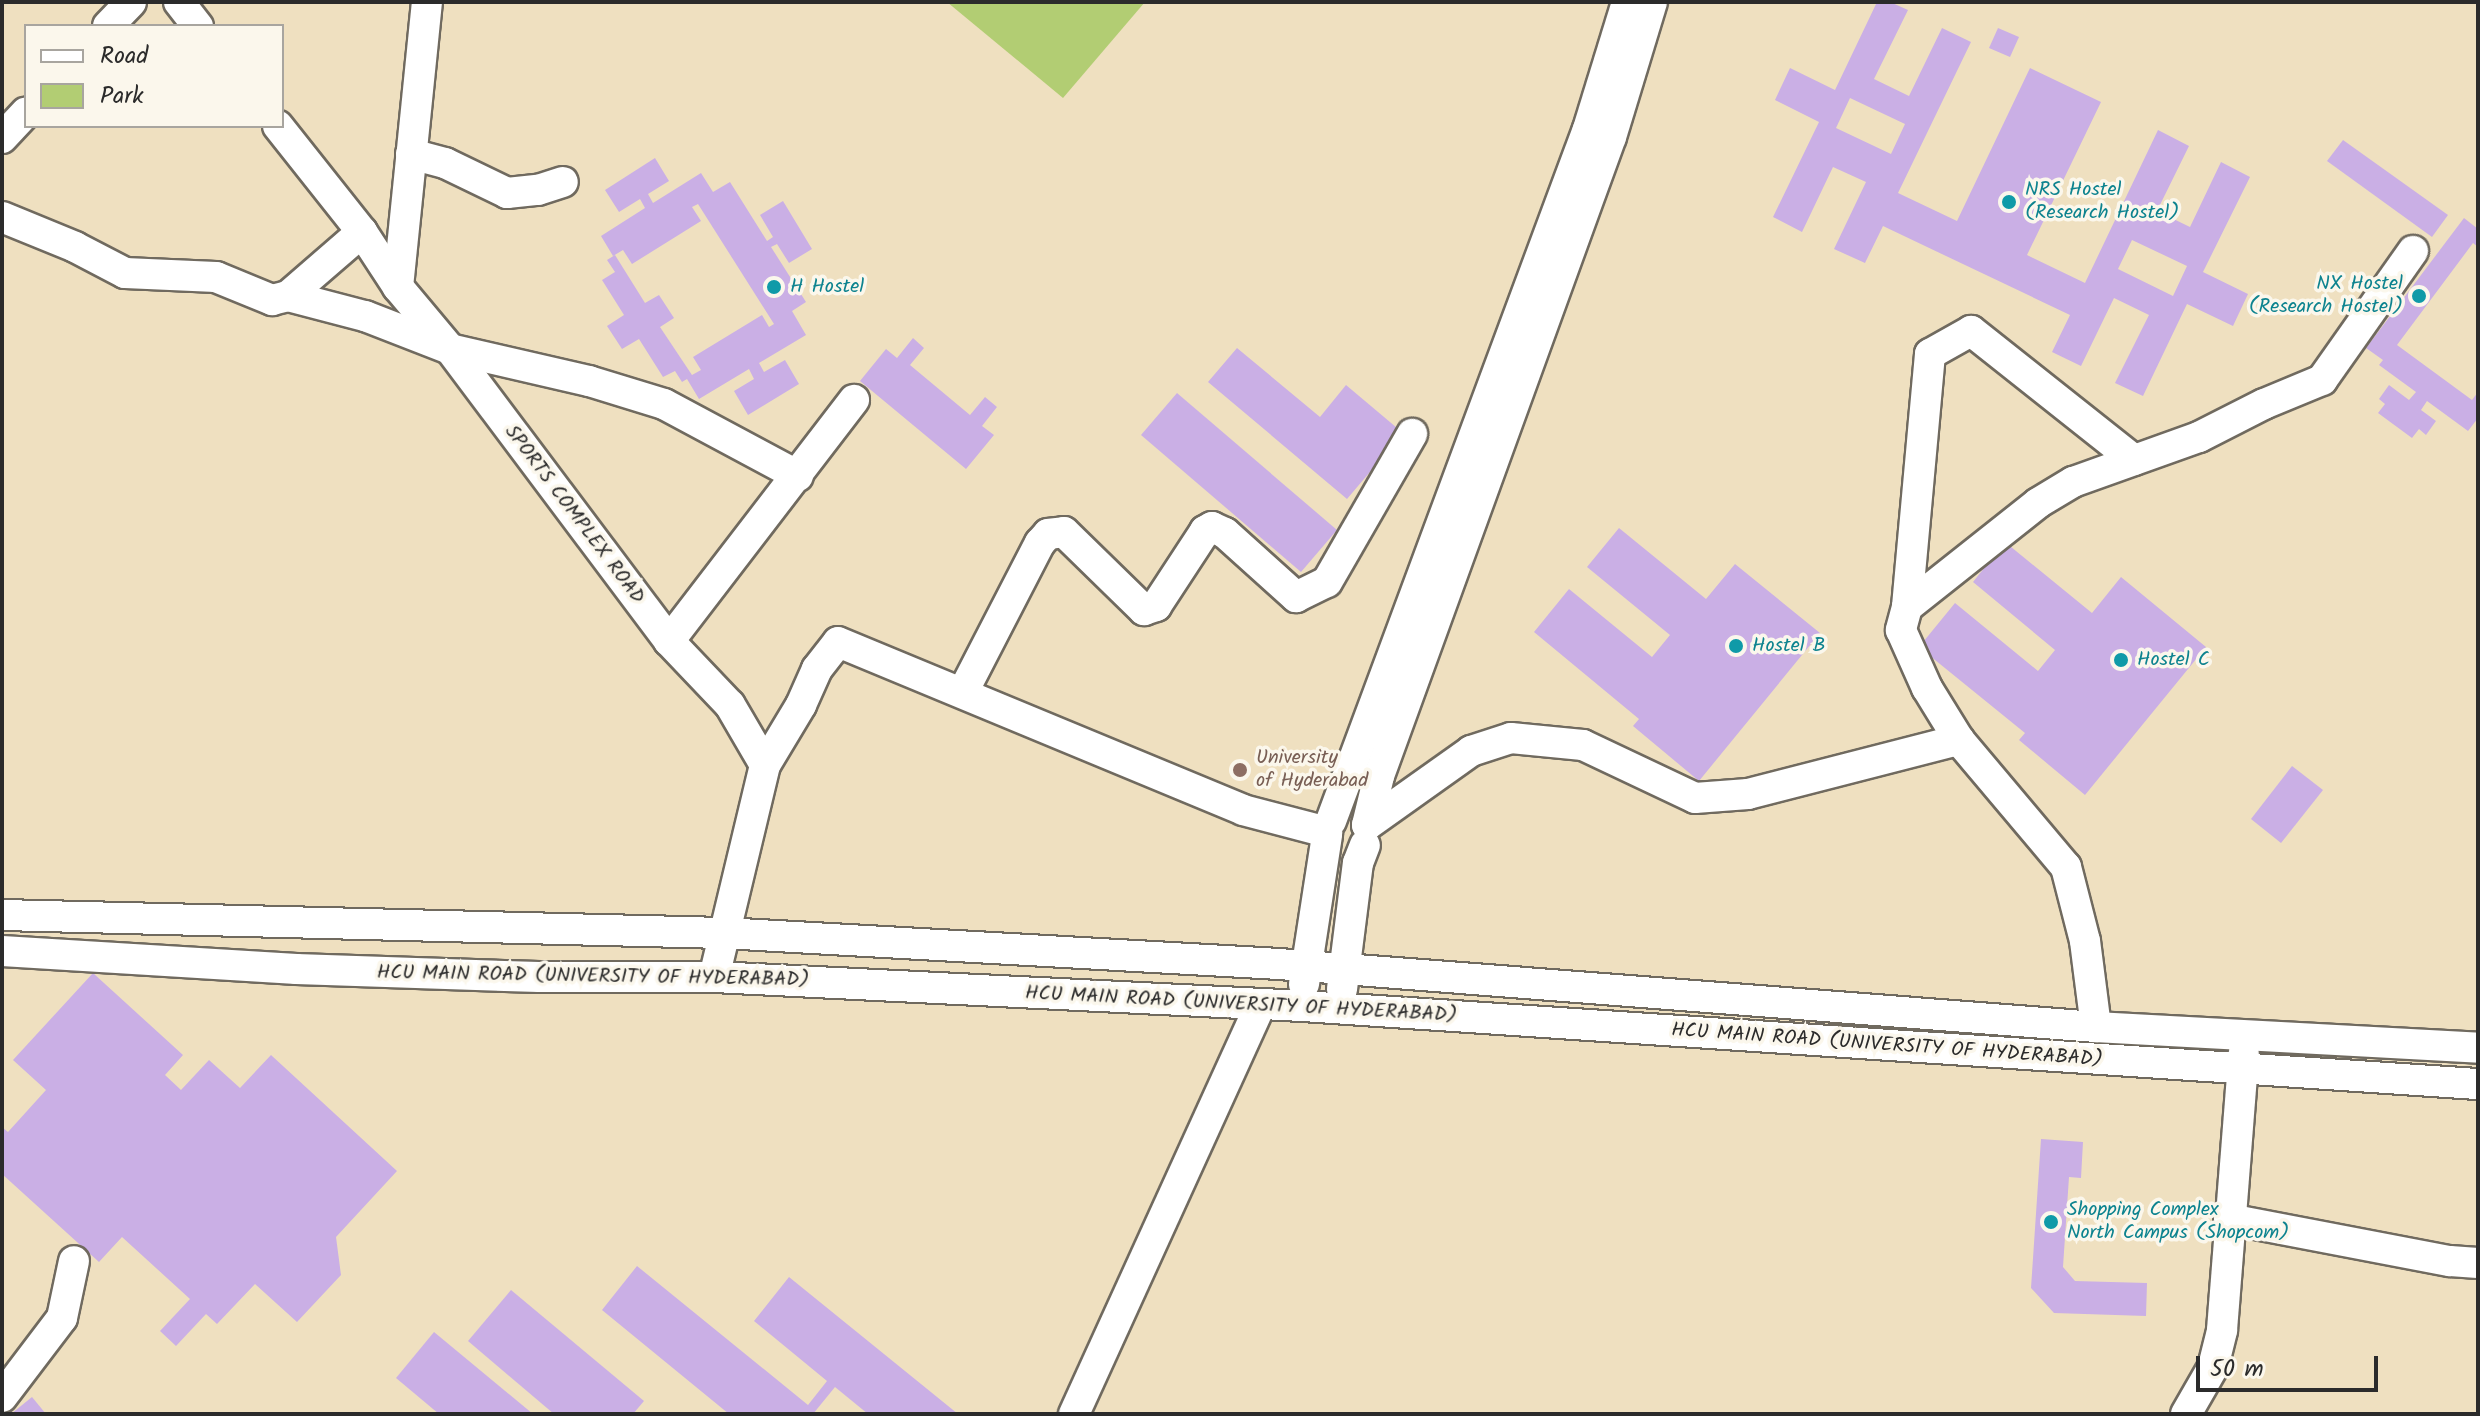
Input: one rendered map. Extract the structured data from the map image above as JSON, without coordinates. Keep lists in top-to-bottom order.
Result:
{
  "streets": {
    "street": ["SPORTS COMPLEX ROAD", "HCU MAIN ROAD (UNIVERSITY OF HYDERABAD)"]
  },
  "places": [
    "NRS Hostel (Research Hostel)",
    "H Hostel",
    "NX Hostel (Research Hostel)",
    "Hostel B",
    "Hostel C",
    "University of Hyderabad",
    "Shopping Complex North Campus (Shopcom)"
  ],
  "legend": ["Road", "Park"],
  "scale_bar": "50 m"
}
